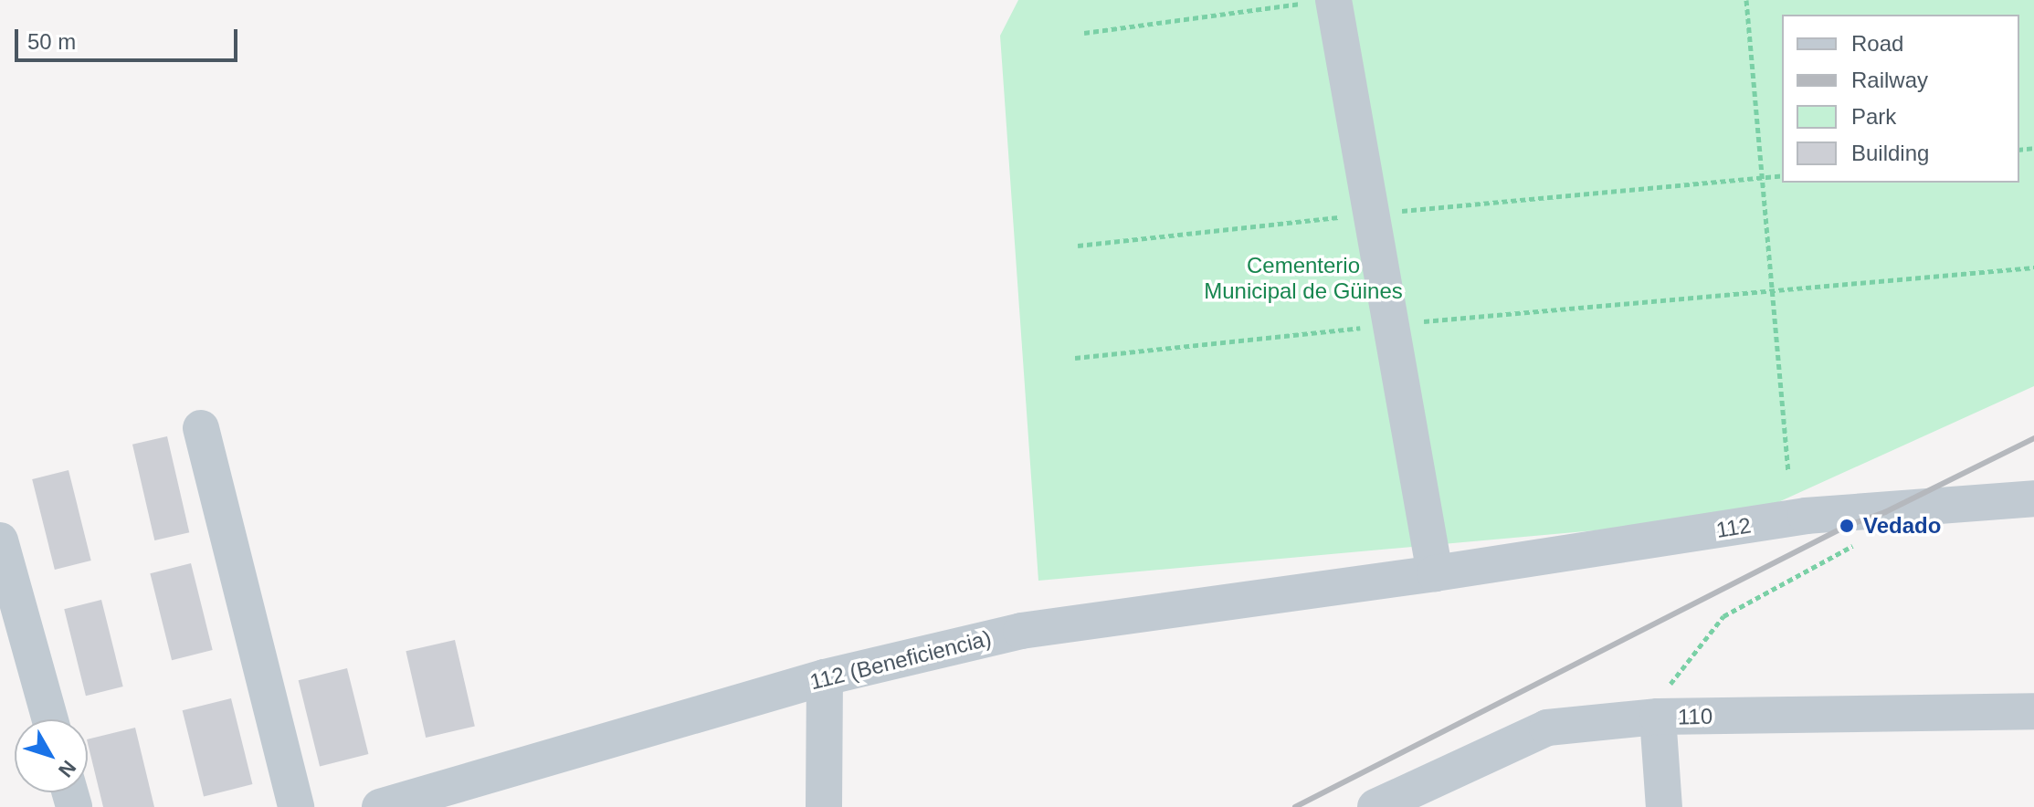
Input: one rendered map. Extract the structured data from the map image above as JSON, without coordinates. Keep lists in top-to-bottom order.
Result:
{
  "streets": {
    "street": ["112", "112 (Beneficiencia)", "110"]
  },
  "crossings": [
    ["112", "112 (Beneficiencia)"]
  ],
  "parks": ["Cementerio Municipal de Güines"],
  "places": ["Vedado"],
  "legend": [
    "Road",
    "Railway",
    "Park",
    "Building"
  ],
  "scale_bar": "50 m",
  "north": "bottom right"
}
